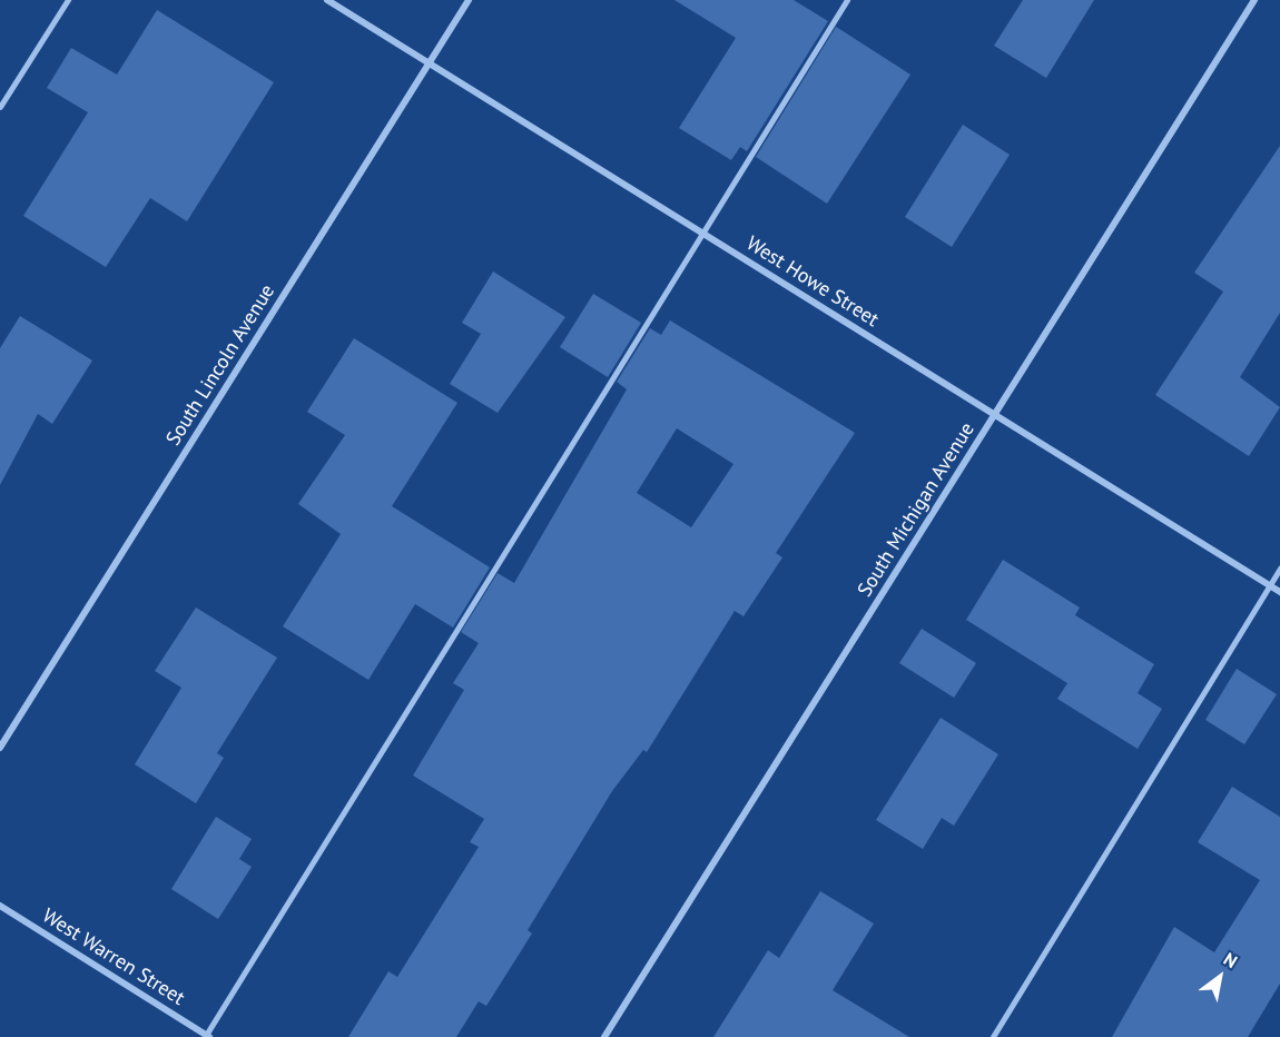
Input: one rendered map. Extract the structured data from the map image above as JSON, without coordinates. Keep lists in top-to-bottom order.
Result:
{
  "streets": {
    "street": [
      "West Howe Street",
      "South Lincoln Avenue",
      "South Michigan Avenue",
      "West Warren Street"
    ]
  },
  "crossings": [
    ["West Howe Street", "South Lincoln Avenue"],
    ["West Howe Street", "South Michigan Avenue"]
  ],
  "north": "top right"
}
